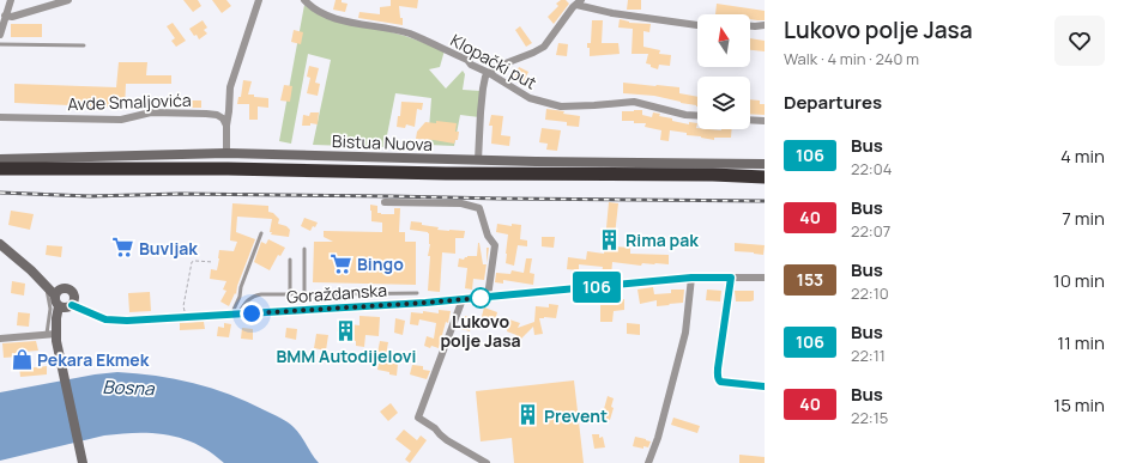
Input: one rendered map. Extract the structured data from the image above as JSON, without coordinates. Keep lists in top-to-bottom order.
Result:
{
  "streets": {
    "street": [
      "Klopački put",
      "Avde Smaljovića",
      "Bistua Nuova",
      "Goraždanska"
    ]
  },
  "water": ["Bosna"],
  "places": {
    "building": ["Rima pak", "BMM Autodijelovi", "Prevent"],
    "supermarket": ["Buvljak", "Bingo"],
    "other": ["Lukovo polje Jasa"],
    "shop": ["Pekara Ekmek"]
  },
  "lines": ["bus line 106"],
  "north": "top",
  "page": {
    "on_map": "106",
    "heading": [
      ["Lukovo polje Jasa", "Walk · 4 min · 240 m"],
      "Departures"
    ],
    "list": [
      {
        "mark": "106",
        "name": "Bus",
        "note": "22:04",
        "value": "4 min"
      },
      {
        "mark": "40",
        "name": "Bus",
        "note": "22:07",
        "value": "7 min"
      },
      {
        "mark": "153",
        "name": "Bus",
        "note": "22:10",
        "value": "10 min"
      },
      {
        "mark": "106",
        "name": "Bus",
        "note": "22:11",
        "value": "11 min"
      },
      {
        "mark": "40",
        "name": "Bus",
        "note": "22:15",
        "value": "15 min"
      }
    ]
  }
}
